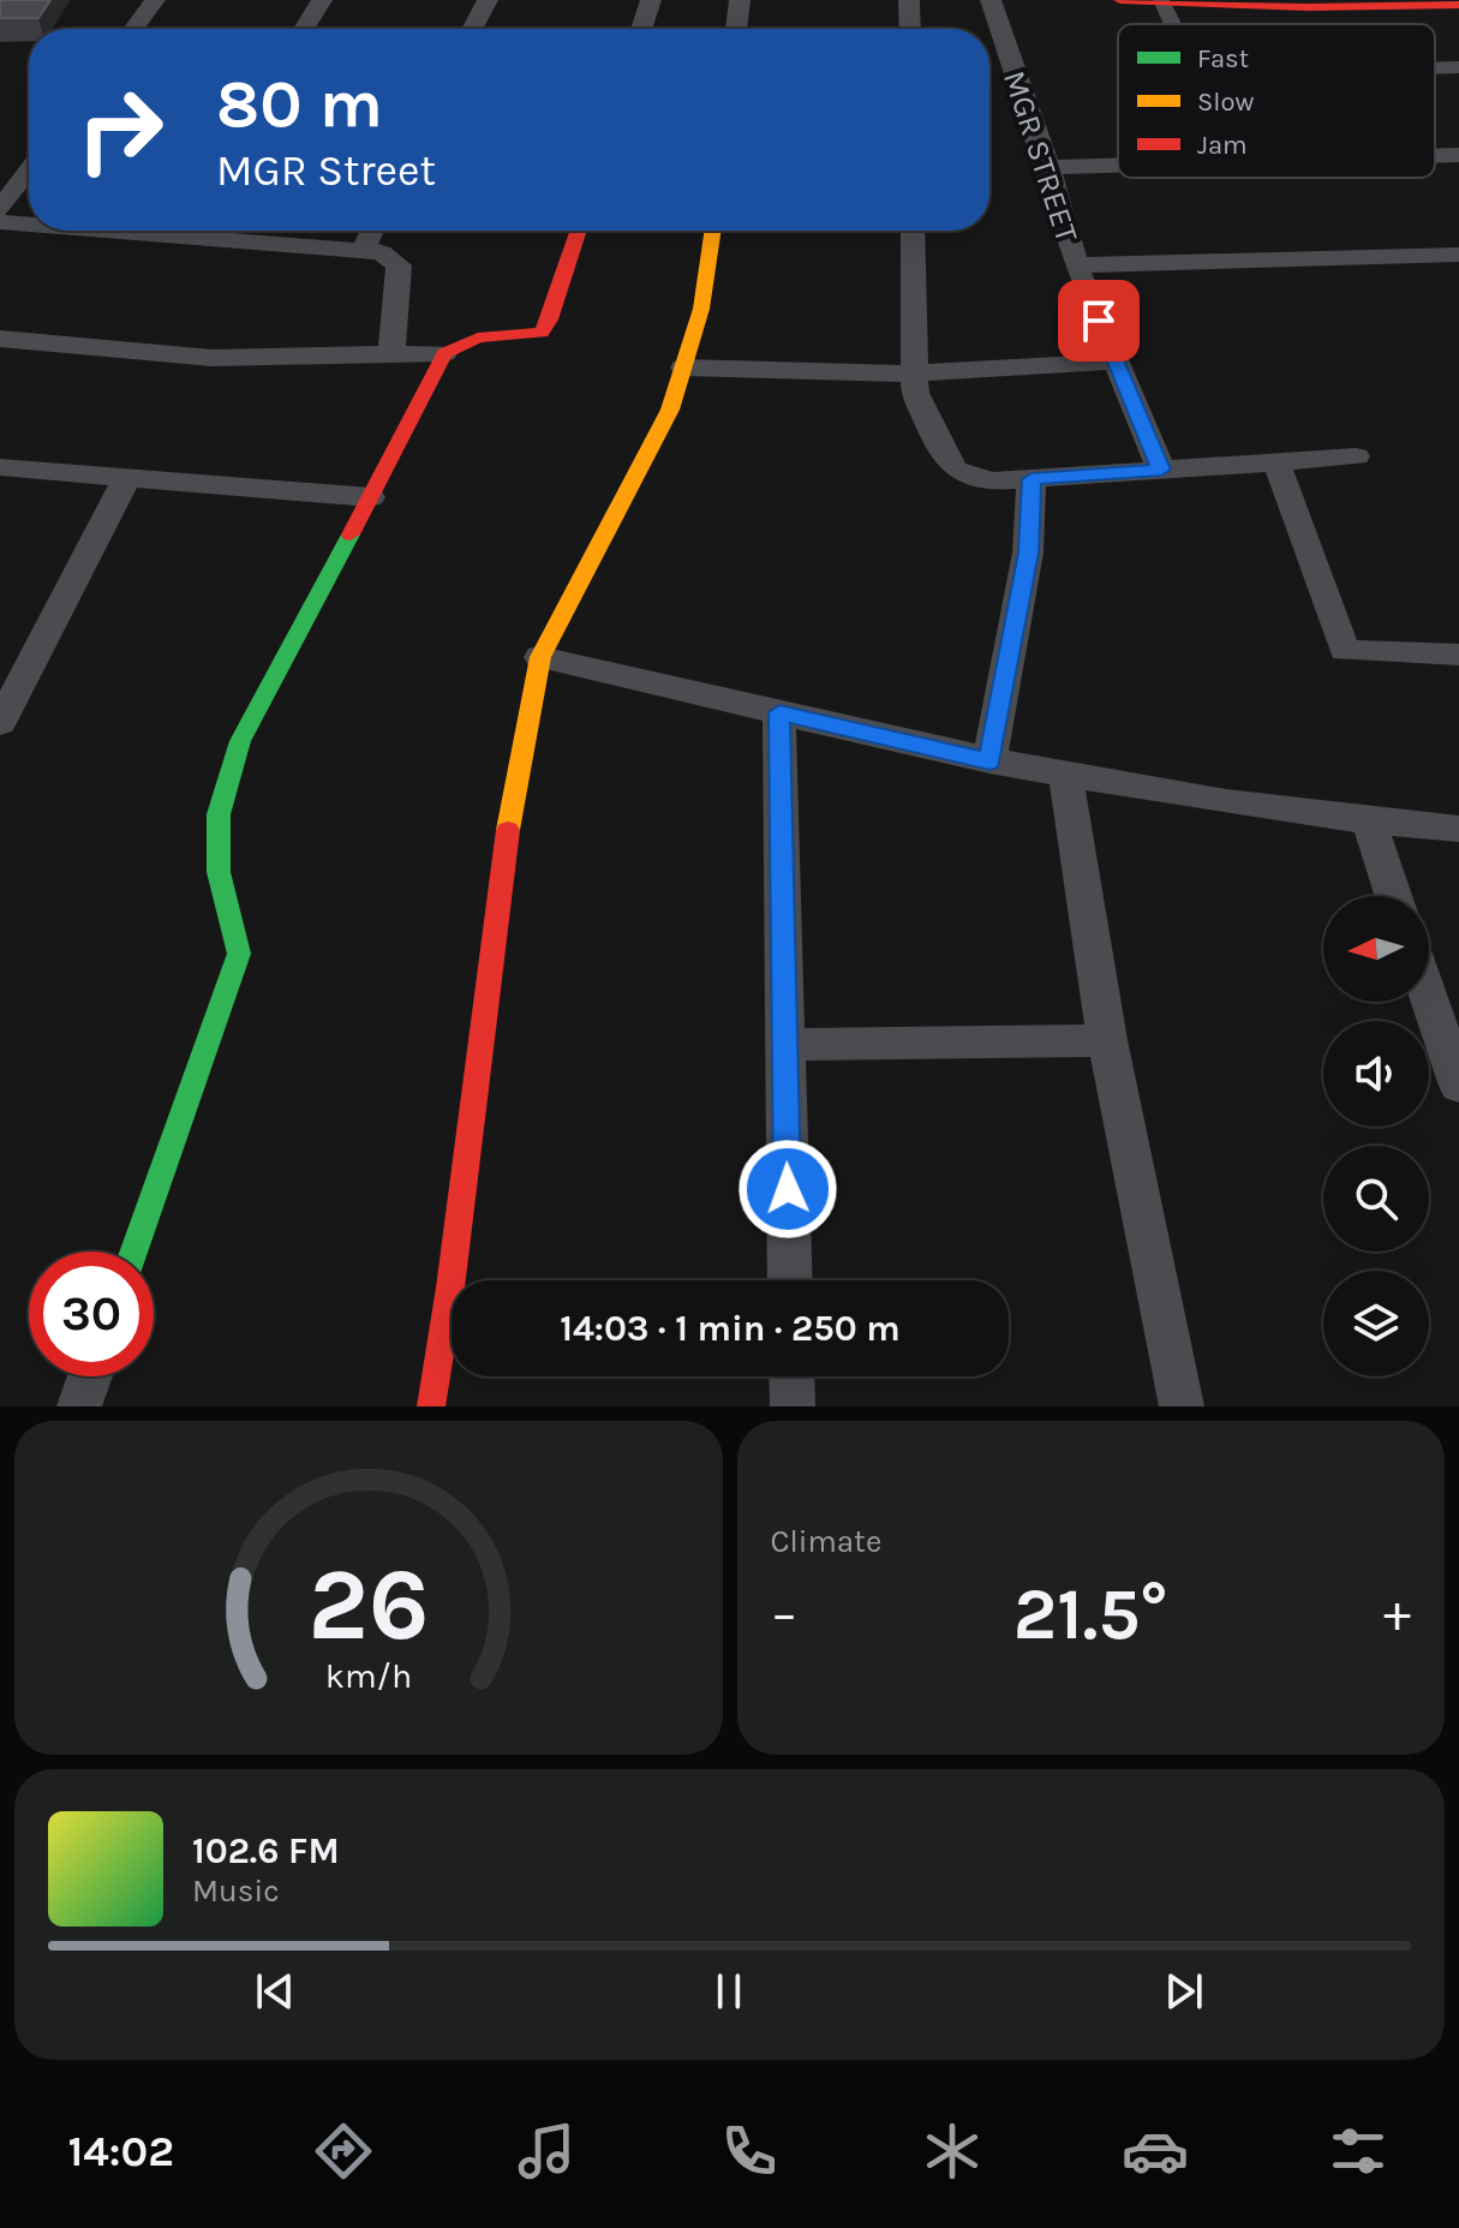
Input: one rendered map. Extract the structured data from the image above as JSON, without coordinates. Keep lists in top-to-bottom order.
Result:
{
  "streets": {
    "street": ["MGR STREET"]
  },
  "legend": ["Fast", "Slow", "Jam"],
  "north": "left",
  "page": {
    "turn": ["80 m", "MGR Street"],
    "limit": "30",
    "trip": "14:03 · 1 min · 250 m",
    "tile": "Climate",
    "heat": ["−", "21.5°", "+"],
    "song": ["102.6 FM", "Music"],
    "tabs": "14:02",
    "gauge": ["26", "km/h"]
  }
}
